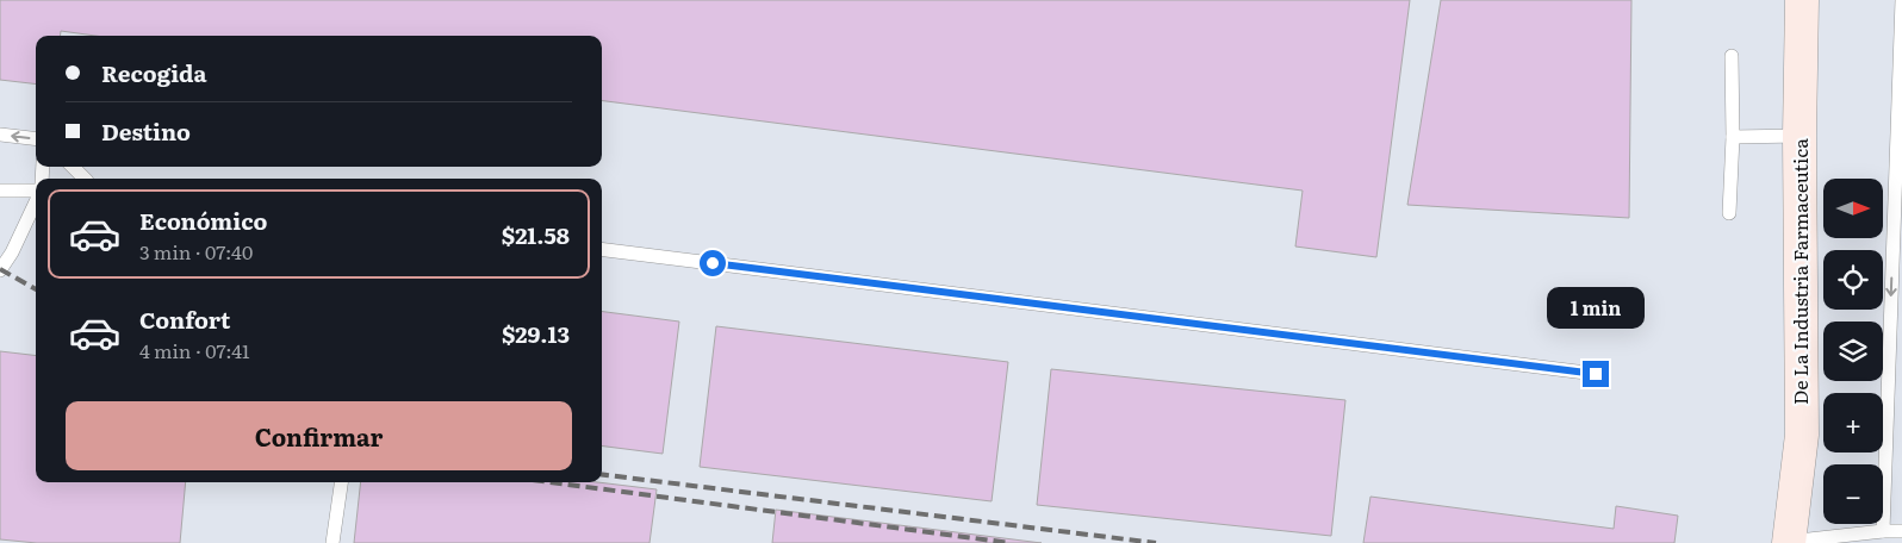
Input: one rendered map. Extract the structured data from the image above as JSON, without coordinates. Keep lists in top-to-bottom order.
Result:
{
  "streets": {
    "main road": ["De La Industria Farmaceutica"]
  },
  "north": "right",
  "page": {
    "banner": ["Recogida", "Destino"],
    "map_buttons": ["+", "−"],
    "list": [
      {
        "name": "Económico",
        "note": "3 min · 07:40",
        "value": "$21.58"
      },
      {
        "name": "Confort",
        "note": "4 min · 07:41",
        "value": "$29.13"
      }
    ],
    "bubble": "1 min",
    "buttons": "Confirmar"
  }
}
